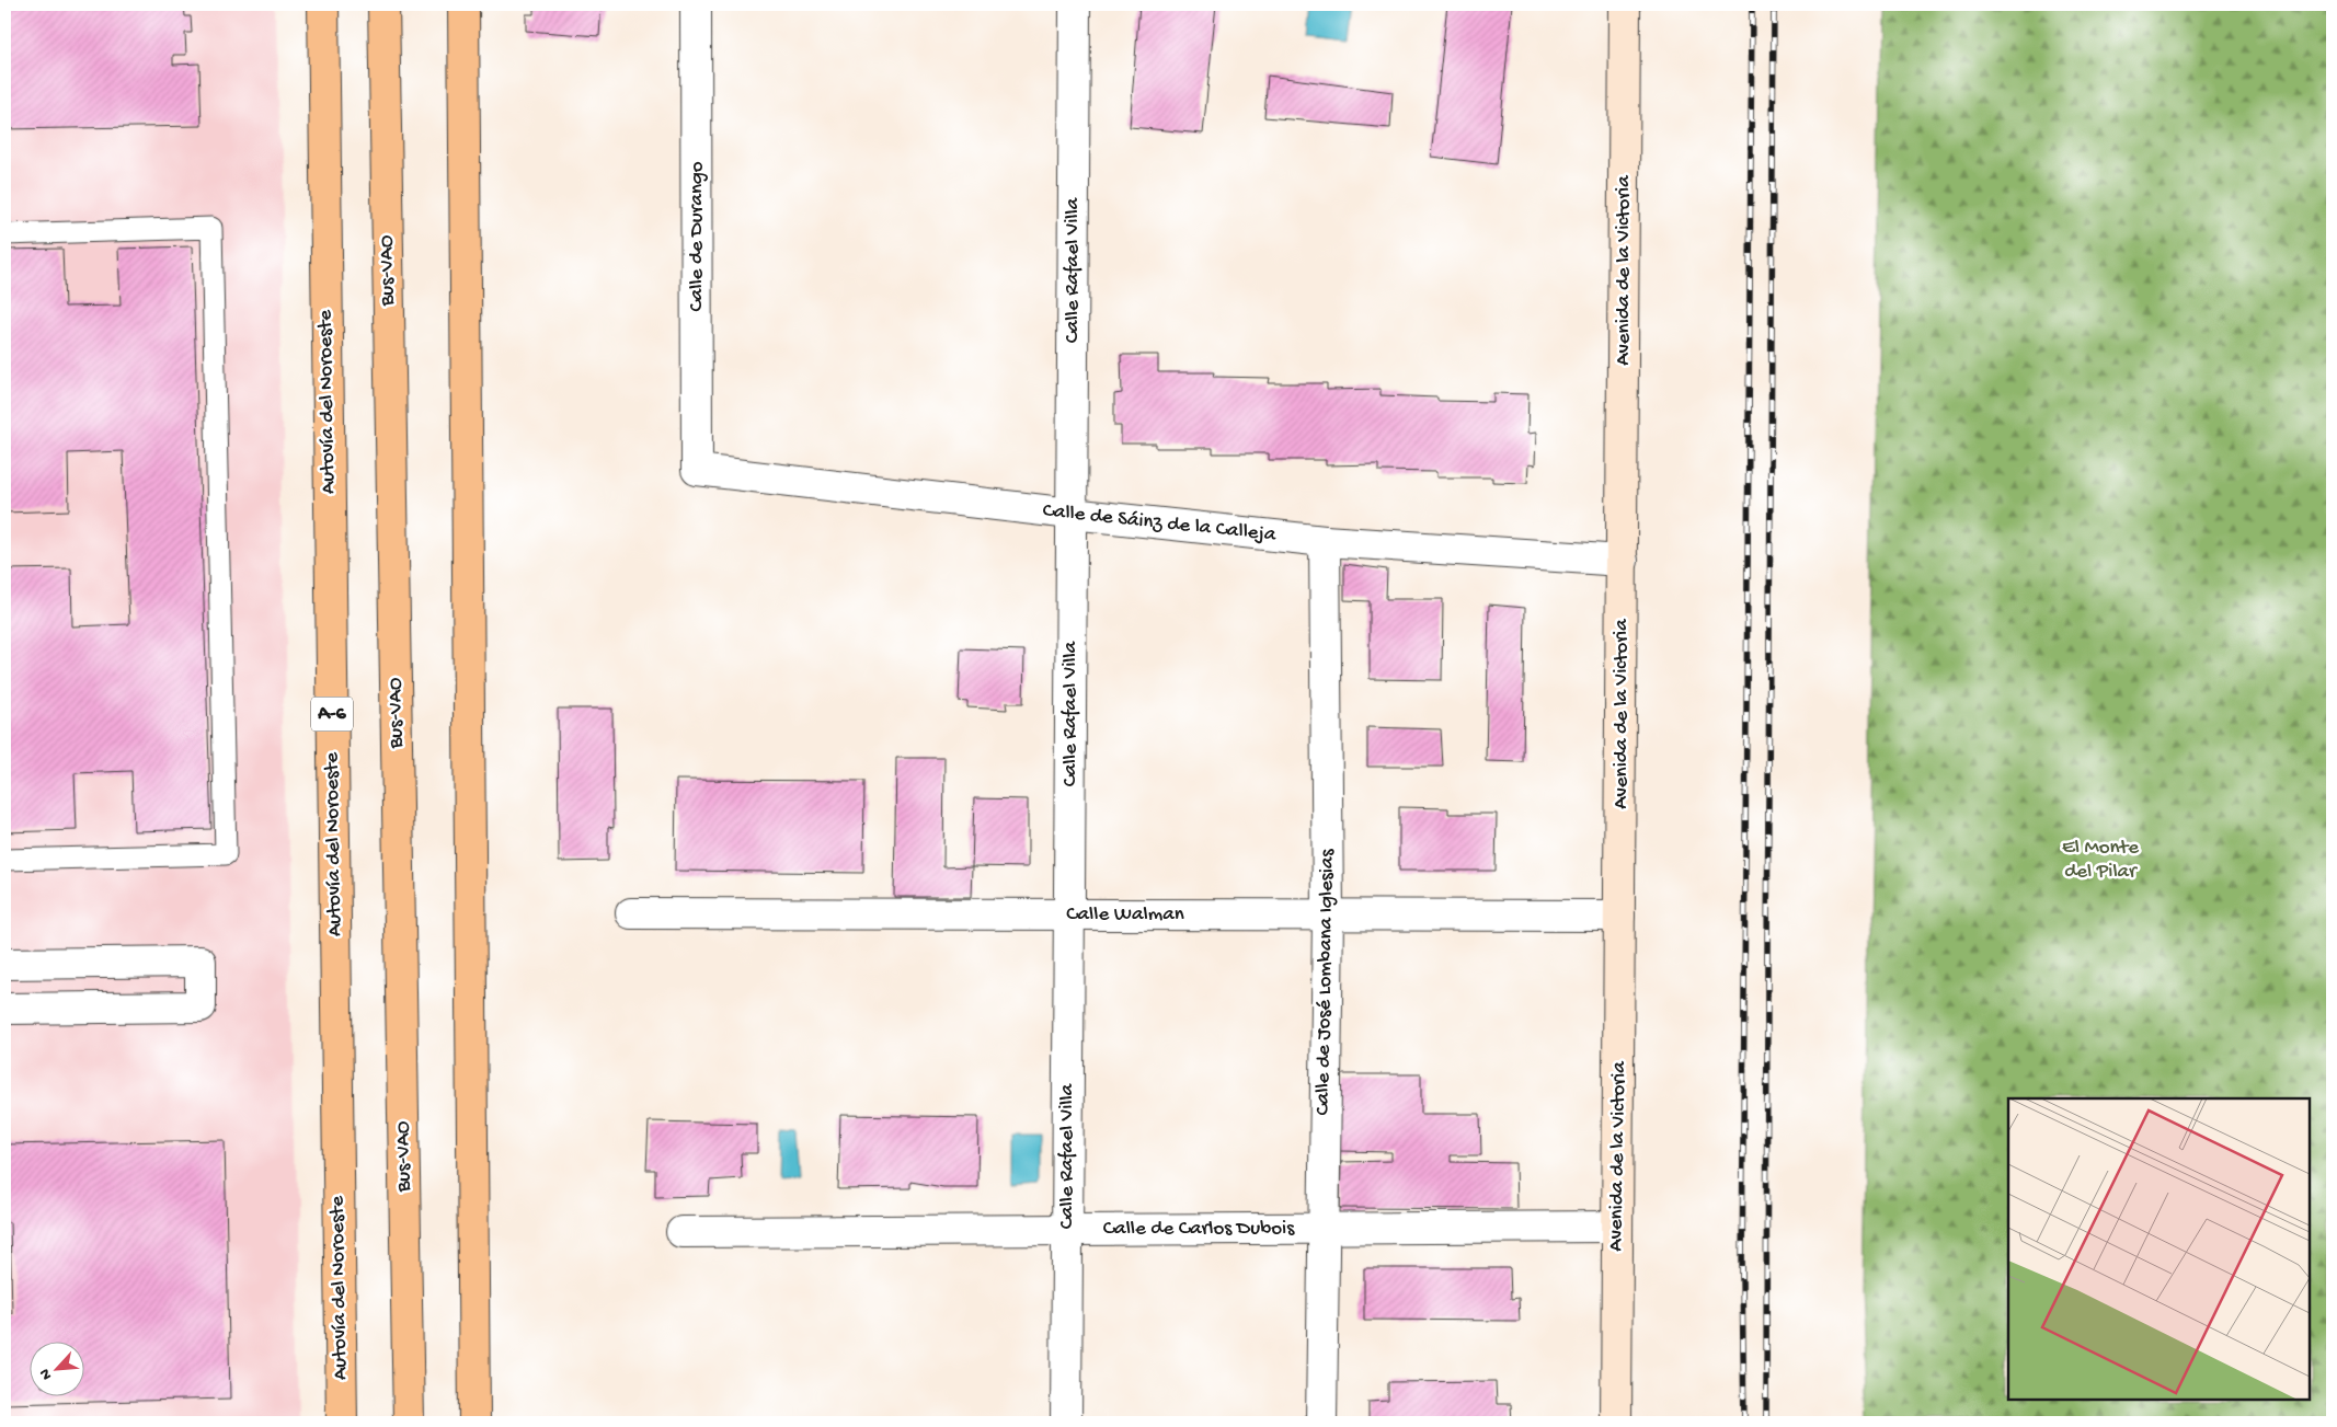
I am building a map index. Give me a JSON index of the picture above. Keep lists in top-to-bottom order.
{
  "streets": {
    "highway": ["Bus-VAO", "Autovía del Noroeste", "A-6"],
    "street": [
      "Calle de Durango",
      "Calle Rafael Villa",
      "Avenida de la Victoria",
      "Calle de Sáinz de la Calleja",
      "Calle Walman",
      "Calle de José Lombana Iglesias",
      "Calle de Carlos Dubois"
    ]
  },
  "crossings": [
    ["Calle de Durango", "Calle de Sáinz de la Calleja"],
    ["Calle Rafael Villa", "Calle de Sáinz de la Calleja"],
    ["Calle Rafael Villa", "Calle Walman"],
    ["Calle Rafael Villa", "Calle de Carlos Dubois"],
    ["Avenida de la Victoria", "Calle de Sáinz de la Calleja"],
    ["Avenida de la Victoria", "Calle Walman"],
    ["Avenida de la Victoria", "Calle de Carlos Dubois"],
    ["Calle de Sáinz de la Calleja", "Calle de José Lombana Iglesias"],
    ["Calle Walman", "Calle de José Lombana Iglesias"],
    ["Calle de José Lombana Iglesias", "Calle de Carlos Dubois"]
  ],
  "parks": ["El Monte del Pilar"],
  "north": "bottom left"
}
